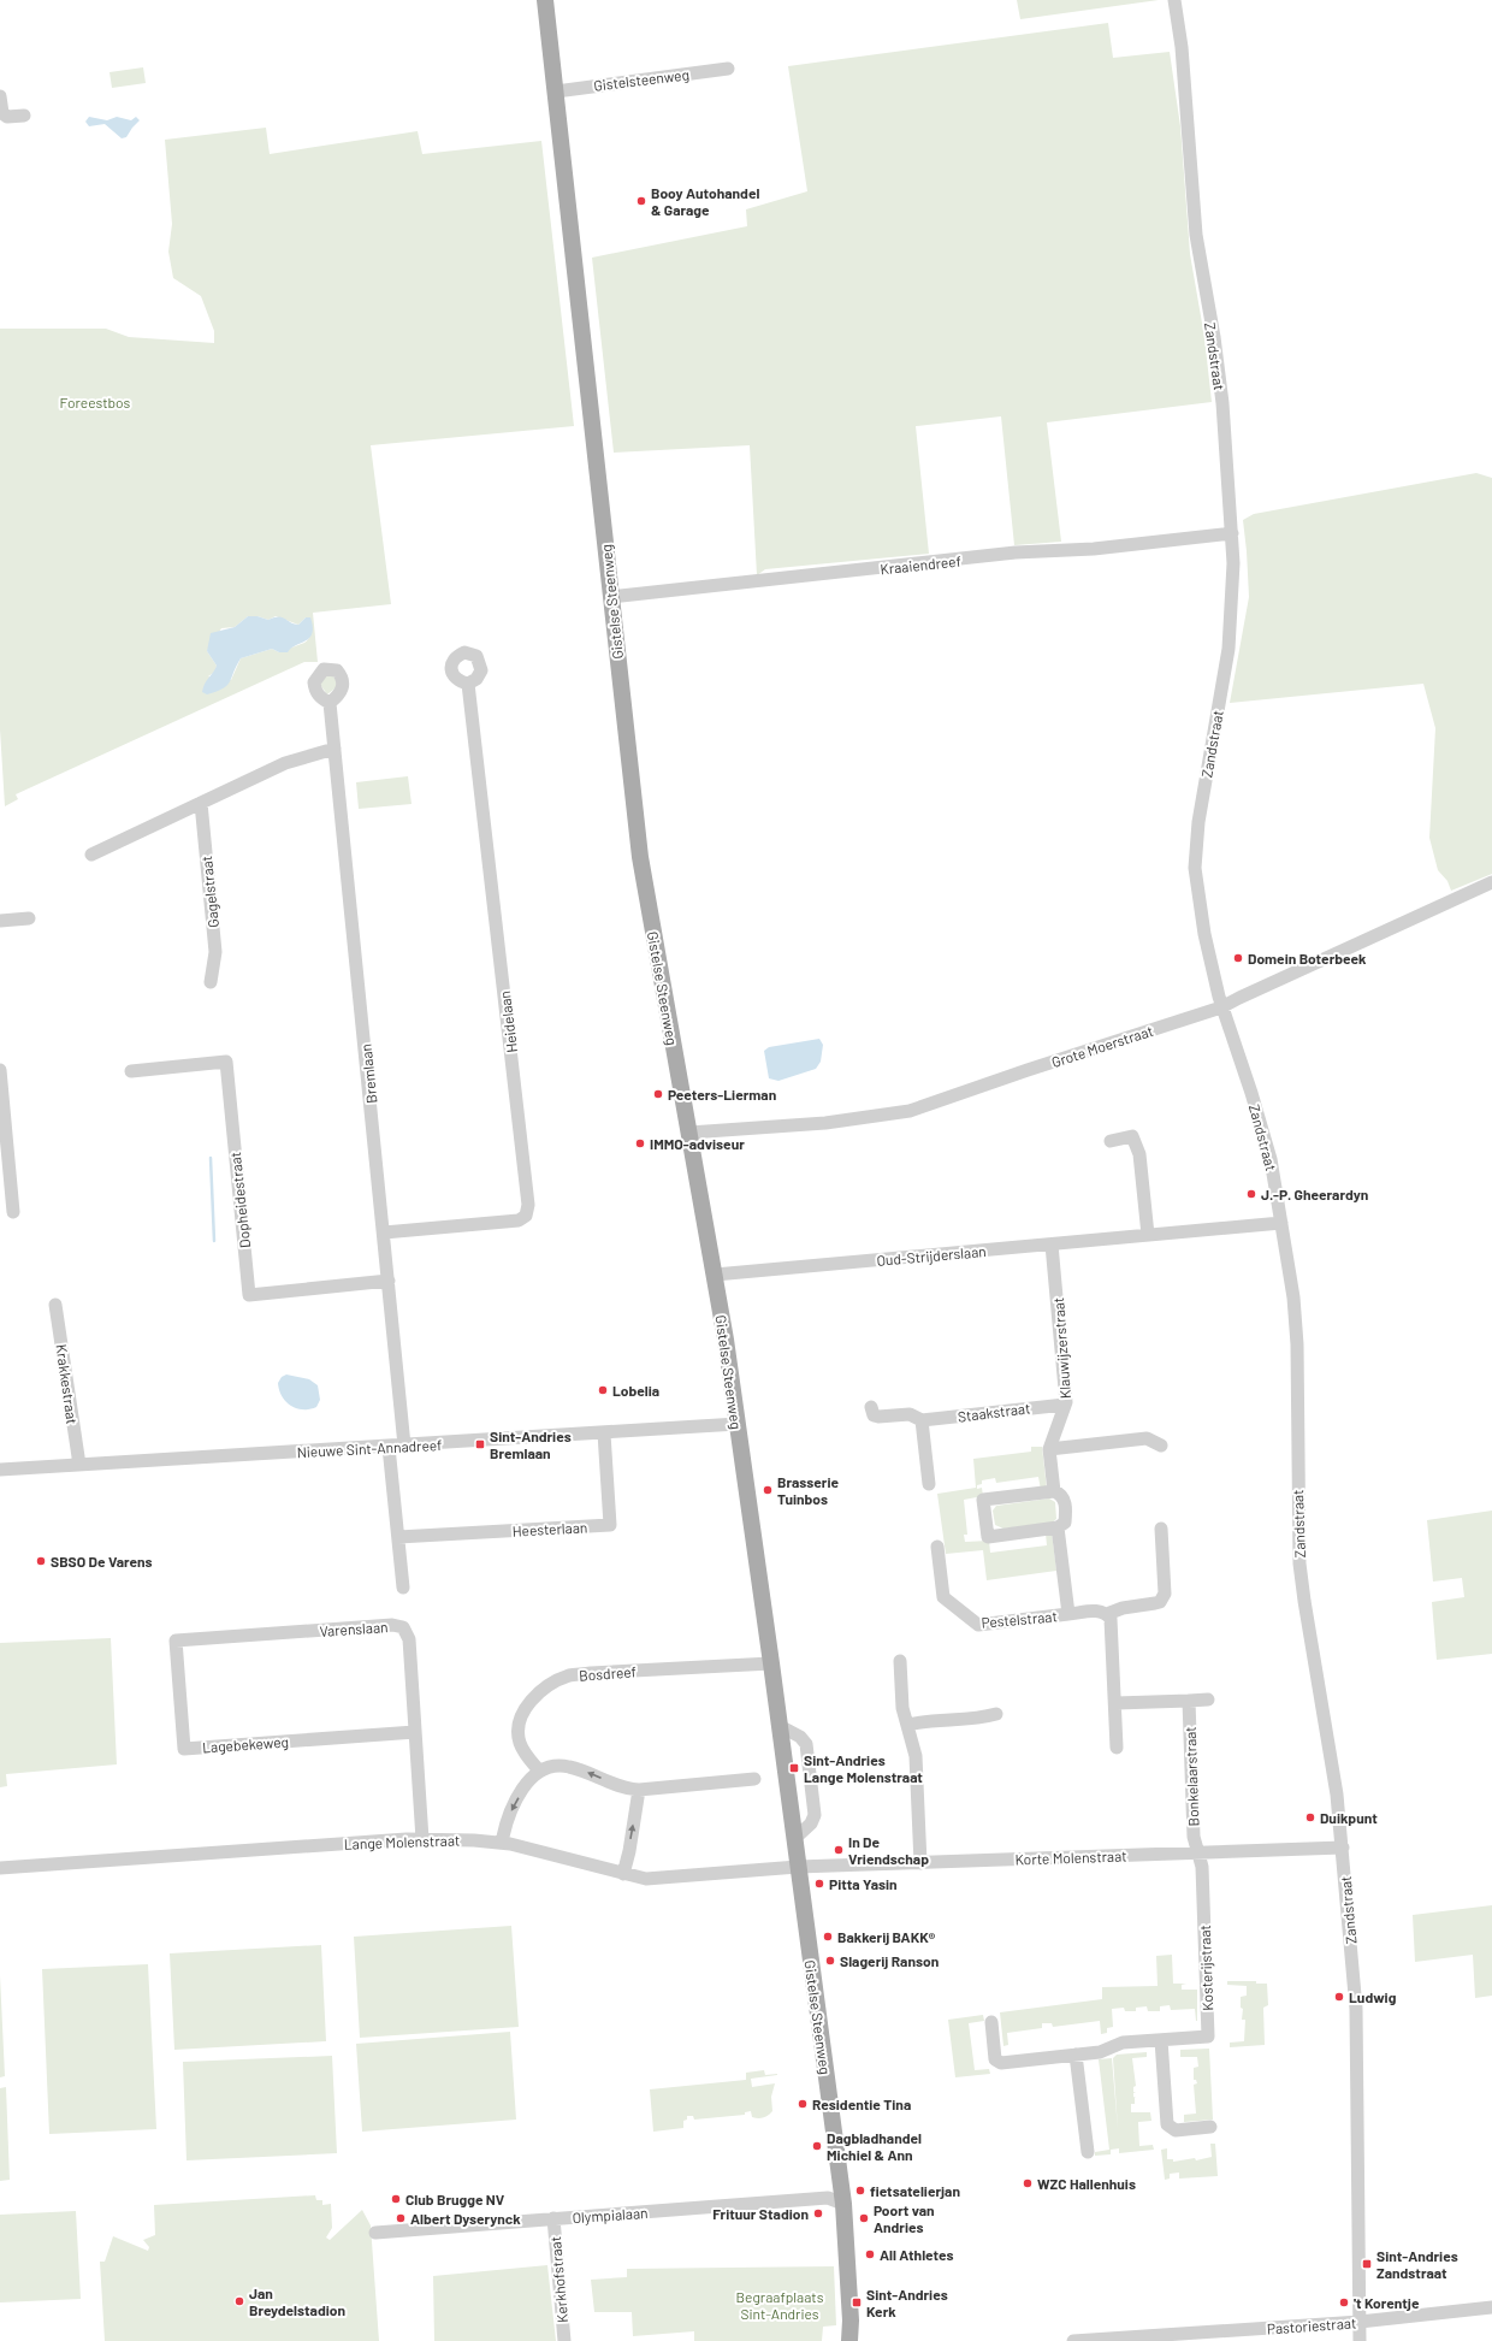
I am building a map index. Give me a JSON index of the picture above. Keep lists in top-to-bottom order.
{
  "streets": {
    "main road": ["Gistelse Steenweg"],
    "street": [
      "Gistelsteenweg",
      "Zandstraat",
      "Kraaiendreef",
      "Gagelstraat",
      "Heidelaan",
      "Grote Moerstraat",
      "Bremlaan",
      "Dopheidestraat",
      "Oud-Strijderslaan",
      "Klauwijzerstraat",
      "Krakkestraat",
      "Staakstraat",
      "Nieuwe Sint-Annadreef",
      "Heesterlaan",
      "Pestelstraat",
      "Varenslaan",
      "Bosdreef",
      "Lagebekeweg",
      "Bonkelaarstraat",
      "Lange Molenstraat",
      "Korte Molenstraat",
      "Kosterijstraat",
      "Olympialaan",
      "Kerkhofstraat",
      "Pastoriestraat"
    ]
  },
  "crossings": [
    ["Gistelsteenweg", "Gistelse Steenweg"],
    ["Zandstraat", "Kraaiendreef"],
    ["Zandstraat", "Grote Moerstraat"],
    ["Zandstraat", "Oud-Strijderslaan"],
    ["Zandstraat", "Korte Molenstraat"],
    ["Zandstraat", "Pastoriestraat"],
    ["Kraaiendreef", "Gistelse Steenweg"],
    ["Gistelse Steenweg", "Grote Moerstraat"],
    ["Gistelse Steenweg", "Oud-Strijderslaan"],
    ["Gistelse Steenweg", "Nieuwe Sint-Annadreef"],
    ["Gistelse Steenweg", "Bosdreef"],
    ["Gistelse Steenweg", "Lange Molenstraat"],
    ["Gistelse Steenweg", "Korte Molenstraat"],
    ["Gistelse Steenweg", "Olympialaan"],
    ["Heidelaan", "Bremlaan"],
    ["Bremlaan", "Dopheidestraat"],
    ["Bremlaan", "Nieuwe Sint-Annadreef"],
    ["Oud-Strijderslaan", "Klauwijzerstraat"],
    ["Klauwijzerstraat", "Staakstraat"],
    ["Klauwijzerstraat", "Pestelstraat"],
    ["Krakkestraat", "Nieuwe Sint-Annadreef"],
    ["Nieuwe Sint-Annadreef", "Heesterlaan"],
    ["Varenslaan", "Lagebekeweg"],
    ["Varenslaan", "Lange Molenstraat"],
    ["Bonkelaarstraat", "Korte Molenstraat"],
    ["Bonkelaarstraat", "Kosterijstraat"],
    ["Lange Molenstraat", "Korte Molenstraat"],
    ["Korte Molenstraat", "Kosterijstraat"],
    ["Olympialaan", "Kerkhofstraat"]
  ],
  "parks": ["Foreestbos", "Begraafplaats Sint-Andries"],
  "places": {
    "other": [
      "Booy Autohandel & Garage",
      "Domein Boterbeek",
      "Peeters-Lierman",
      "IMMO-adviseur",
      "J.-P. Gheerardyn",
      "Lobelia",
      "Brasserie Tuinbos",
      "SBSO De Varens",
      "Duikpunt",
      "In De Vriendschap",
      "Pitta Yasin",
      "Bakkerij BAKK®",
      "Slagerij Ranson",
      "Ludwig",
      "Residentie Tina",
      "Dagbladhandel Michiel & Ann",
      "WZC Hallenhuis",
      "fietsatelierjan",
      "Club Brugge NV",
      "Frituur Stadion",
      "Albert Dyserynck",
      "Poort van Andries",
      "All Athletes",
      "Jan Breydelstadion",
      "'t Korentje"
    ],
    "transit": [
      "Sint-Andries Bremlaan",
      "Sint-Andries Lange Molenstraat",
      "Sint-Andries Zandstraat",
      "Sint-Andries Kerk"
    ]
  }
}
